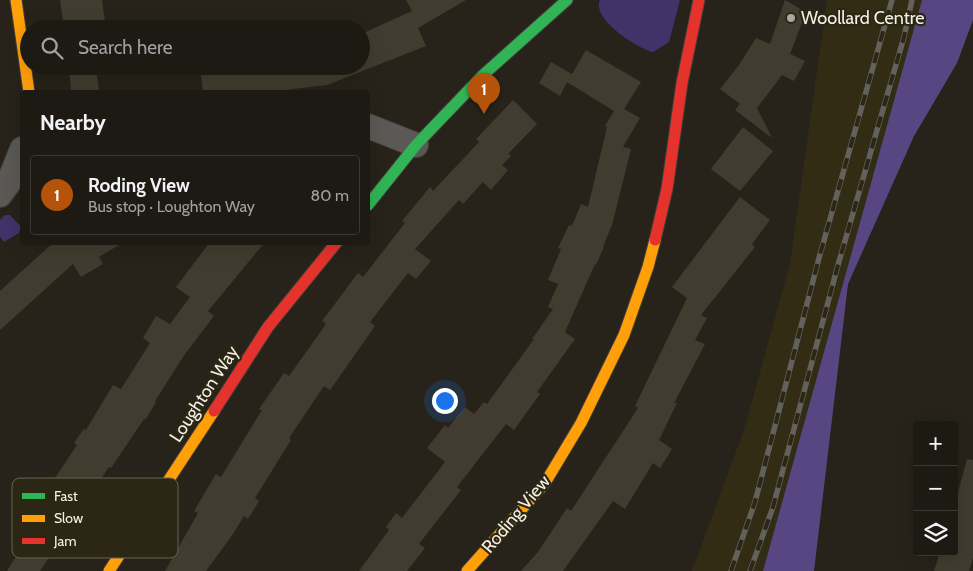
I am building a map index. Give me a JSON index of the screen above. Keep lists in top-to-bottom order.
{
  "streets": {
    "street": ["Loughton Way", "Roding View"]
  },
  "places": ["Woollard Centre"],
  "legend": ["Fast", "Slow", "Jam"],
  "page": {
    "search": "Search here",
    "pins": "1",
    "heading": "Nearby",
    "list": [
      {
        "mark": "1",
        "name": "Roding View",
        "note": "Bus stop · Loughton Way",
        "value": "80 m"
      }
    ],
    "map_buttons": ["+", "−"]
  }
}
